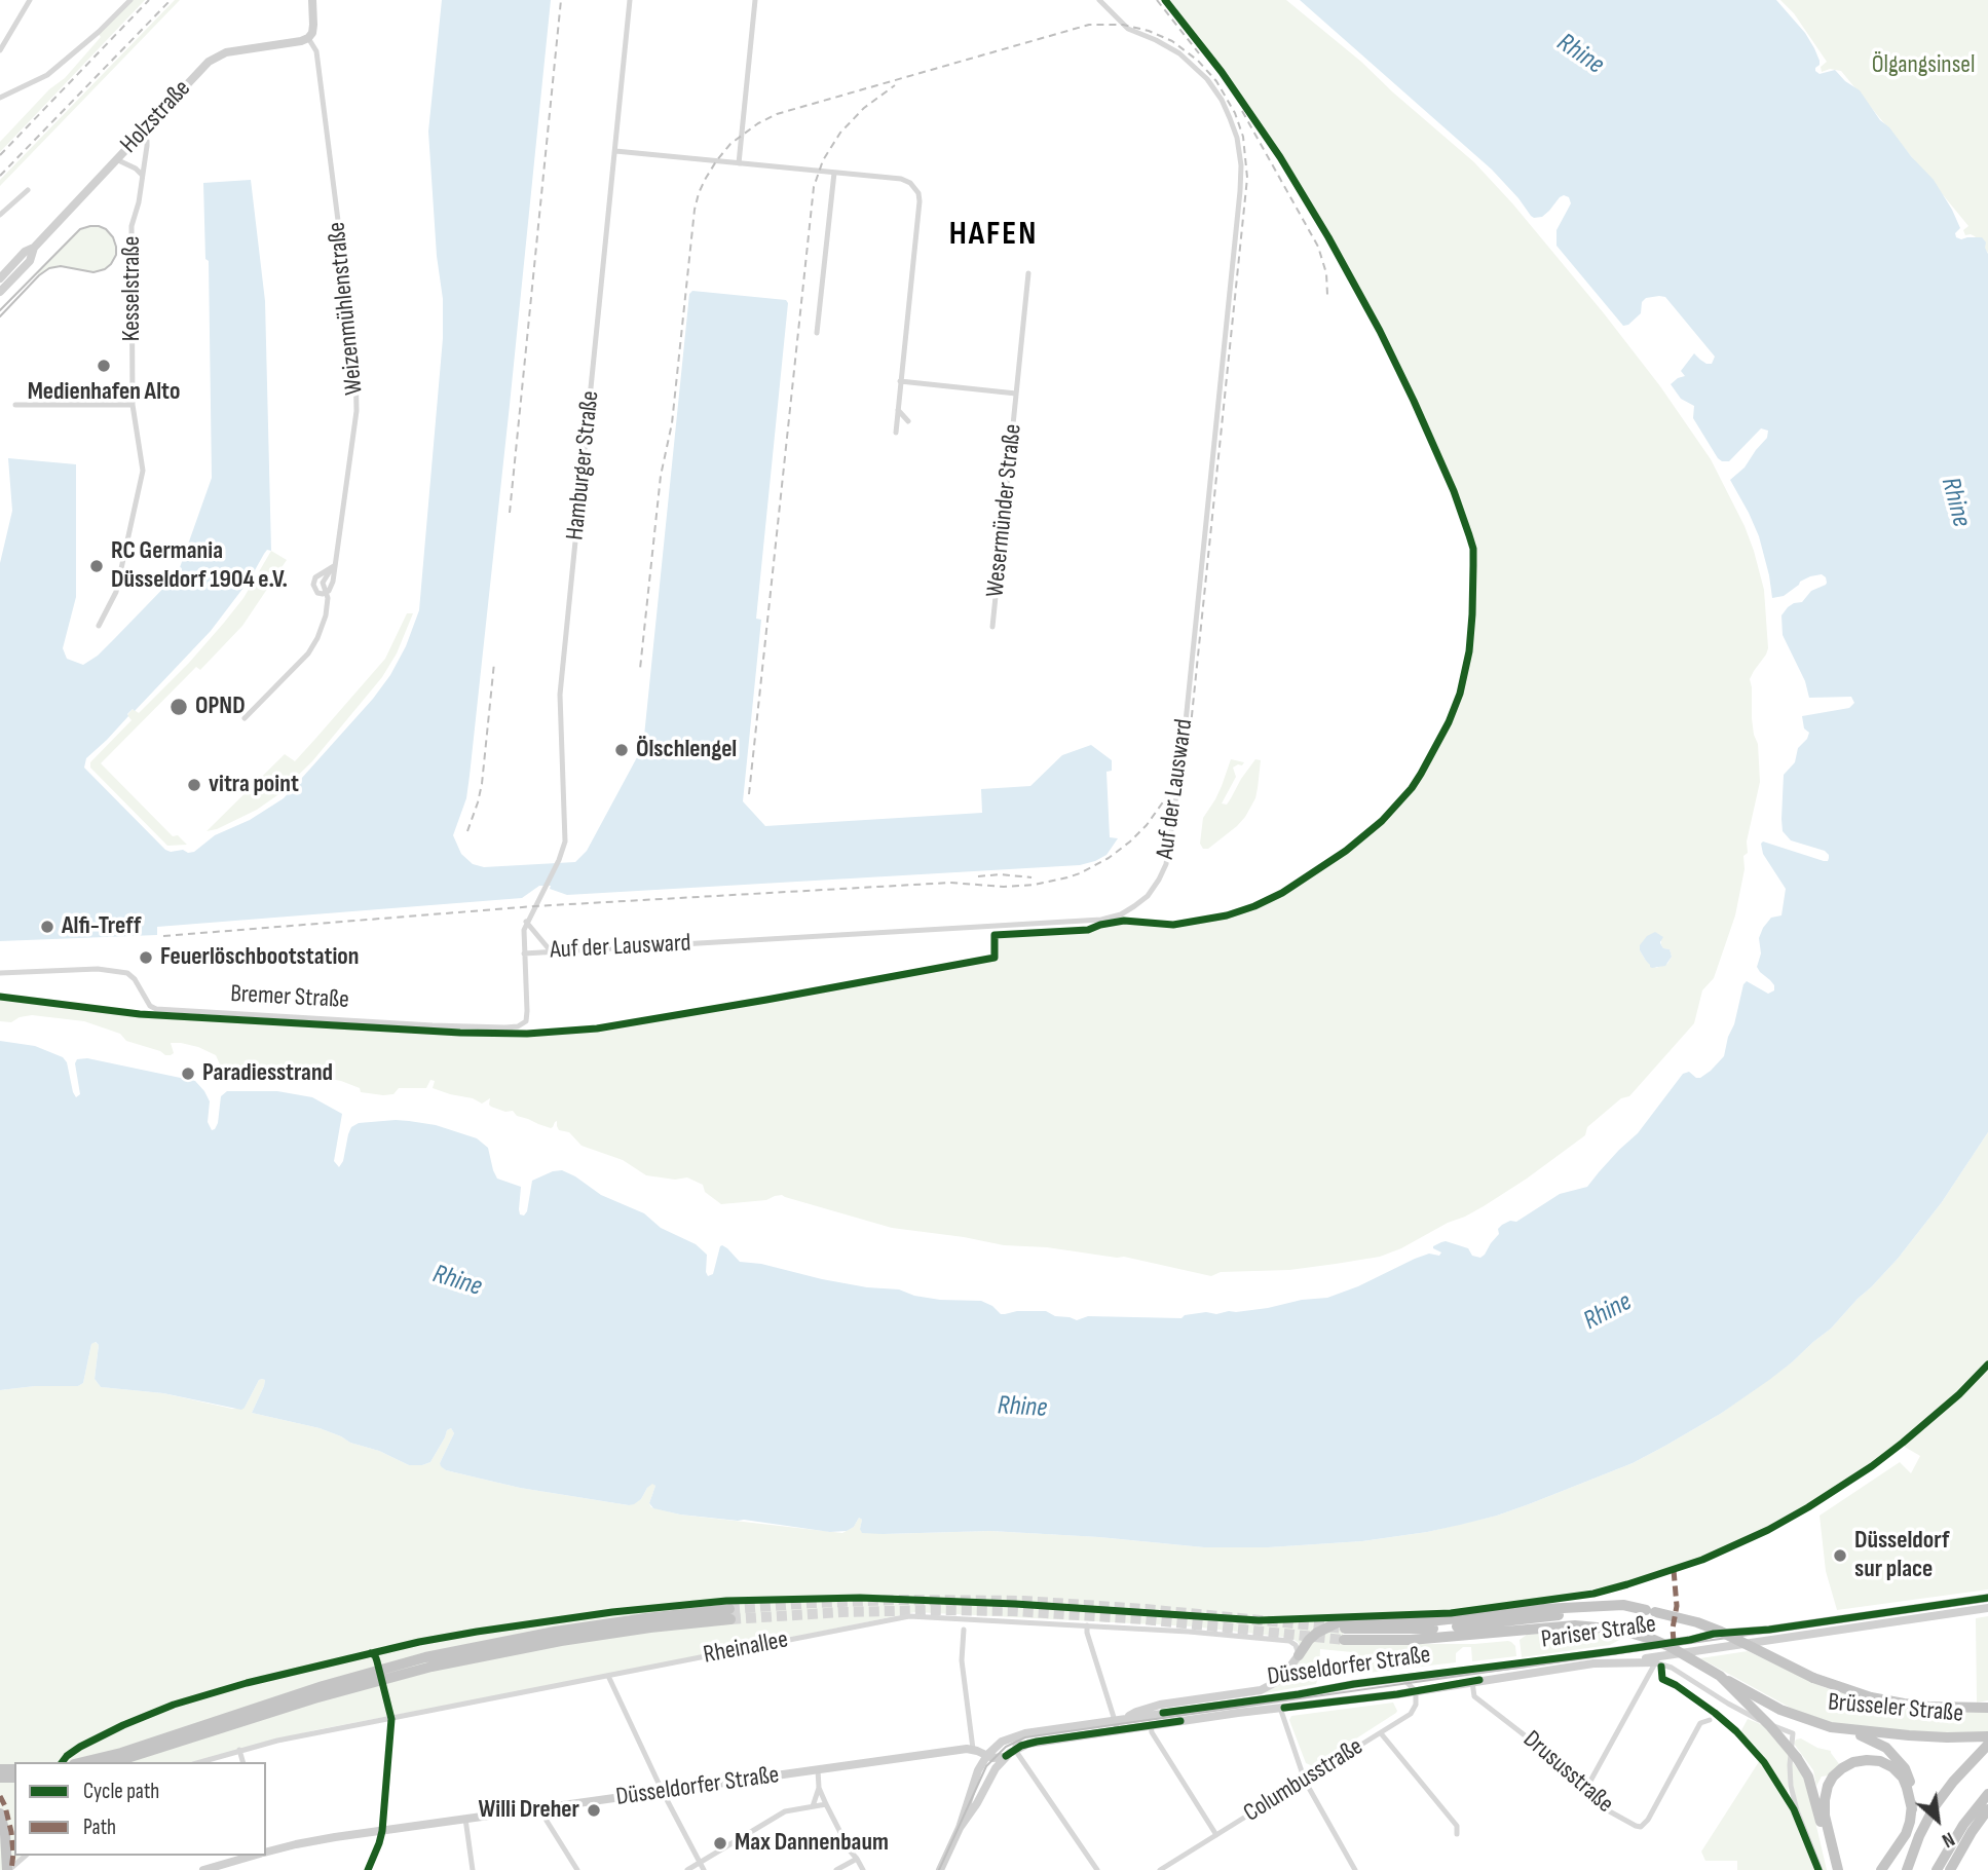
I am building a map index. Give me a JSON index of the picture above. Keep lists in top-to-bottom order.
{
  "streets": {
    "highway": ["Brüsseler Straße"],
    "main road": ["Holzstraße", "Pariser Straße", "Düsseldorfer Straße"],
    "street": [
      "Kesselstraße",
      "Weizenmühlenstraße",
      "Hamburger Straße",
      "Wesermünder Straße",
      "Auf der Lausward",
      "Bremer Straße",
      "Rheinallee",
      "Drususstraße",
      "Columbusstraße"
    ]
  },
  "crossings": [
    ["Holzstraße", "Kesselstraße"],
    ["Holzstraße", "Weizenmühlenstraße"],
    ["Hamburger Straße", "Auf der Lausward"],
    ["Hamburger Straße", "Bremer Straße"],
    ["Auf der Lausward", "Bremer Straße"],
    ["Pariser Straße", "Düsseldorfer Straße"],
    ["Pariser Straße", "Drususstraße"],
    ["Rheinallee", "Düsseldorfer Straße"],
    ["Düsseldorfer Straße", "Drususstraße"],
    ["Düsseldorfer Straße", "Columbusstraße"]
  ],
  "districts": ["HAFEN"],
  "water": ["Rhine"],
  "parks": ["Ölgangsinsel"],
  "places": [
    "Medienhafen Alto",
    "RC Germania Düsseldorf 1904 e.V.",
    "OPND",
    "Ölschlengel",
    "vitra point",
    "Alfi-Treff",
    "Feuerlöschbootstation",
    "Paradiesstrand",
    "Düsseldorf sur place",
    "Willi Dreher",
    "Max Dannenbaum"
  ],
  "legend": ["Cycle path", "Path"],
  "north": "bottom right"
}
